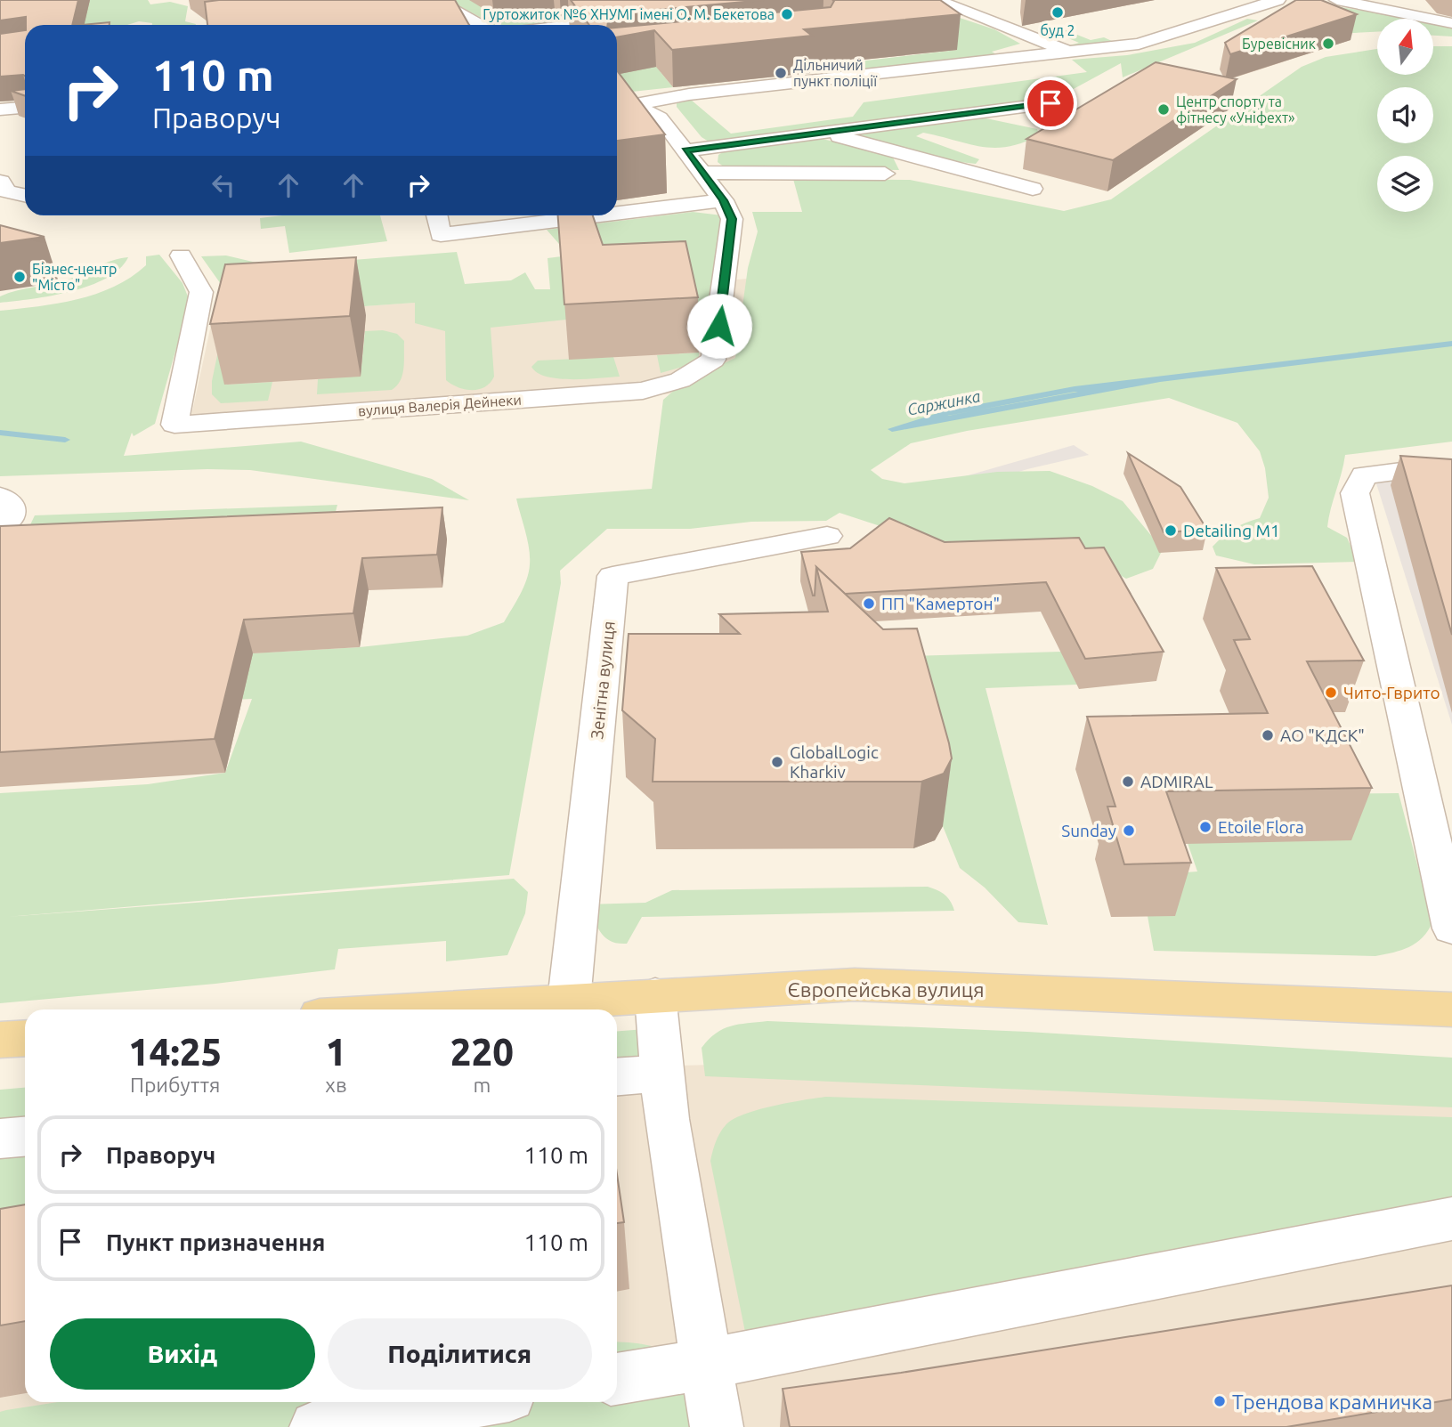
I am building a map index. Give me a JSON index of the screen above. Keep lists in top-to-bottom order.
{
  "streets": {
    "main road": ["Європейська вулиця"],
    "street": ["вулиця Валерія Дейнеки", "Зенітна вулиця"]
  },
  "crossings": [
    ["Зенітна вулиця", "Європейська вулиця"]
  ],
  "water": ["Саржинка"],
  "places": [
    "буд 2",
    "Гуртожиток №6 ХНУМГ імені О. М. Бекетова",
    "Буревісник",
    "Дільничий пункт поліції",
    "Центр спорту та фітнесу «Уніфехт»",
    "Бізнес-центр \"Місто\"",
    "Detailing M1",
    "ПП \"Камертон\"",
    "Чито-Гврито",
    "АО \"КДСК\"",
    "GlobalLogic Kharkiv",
    "ADMIRAL",
    "Etoile Flora",
    "Sunday",
    "Трендова крамничка"
  ],
  "north": "top",
  "page": {
    "turn": ["110 m", "Праворуч"],
    "eta": [
      "14:25",
      "Прибуття",
      "1",
      "хв",
      "220",
      "m"
    ],
    "list": [
      {
        "name": "Праворуч",
        "value": "110 m"
      },
      {
        "name": "Пункт призначення",
        "value": "110 m"
      }
    ],
    "buttons": ["Вихід", "Поділитися"]
  }
}
